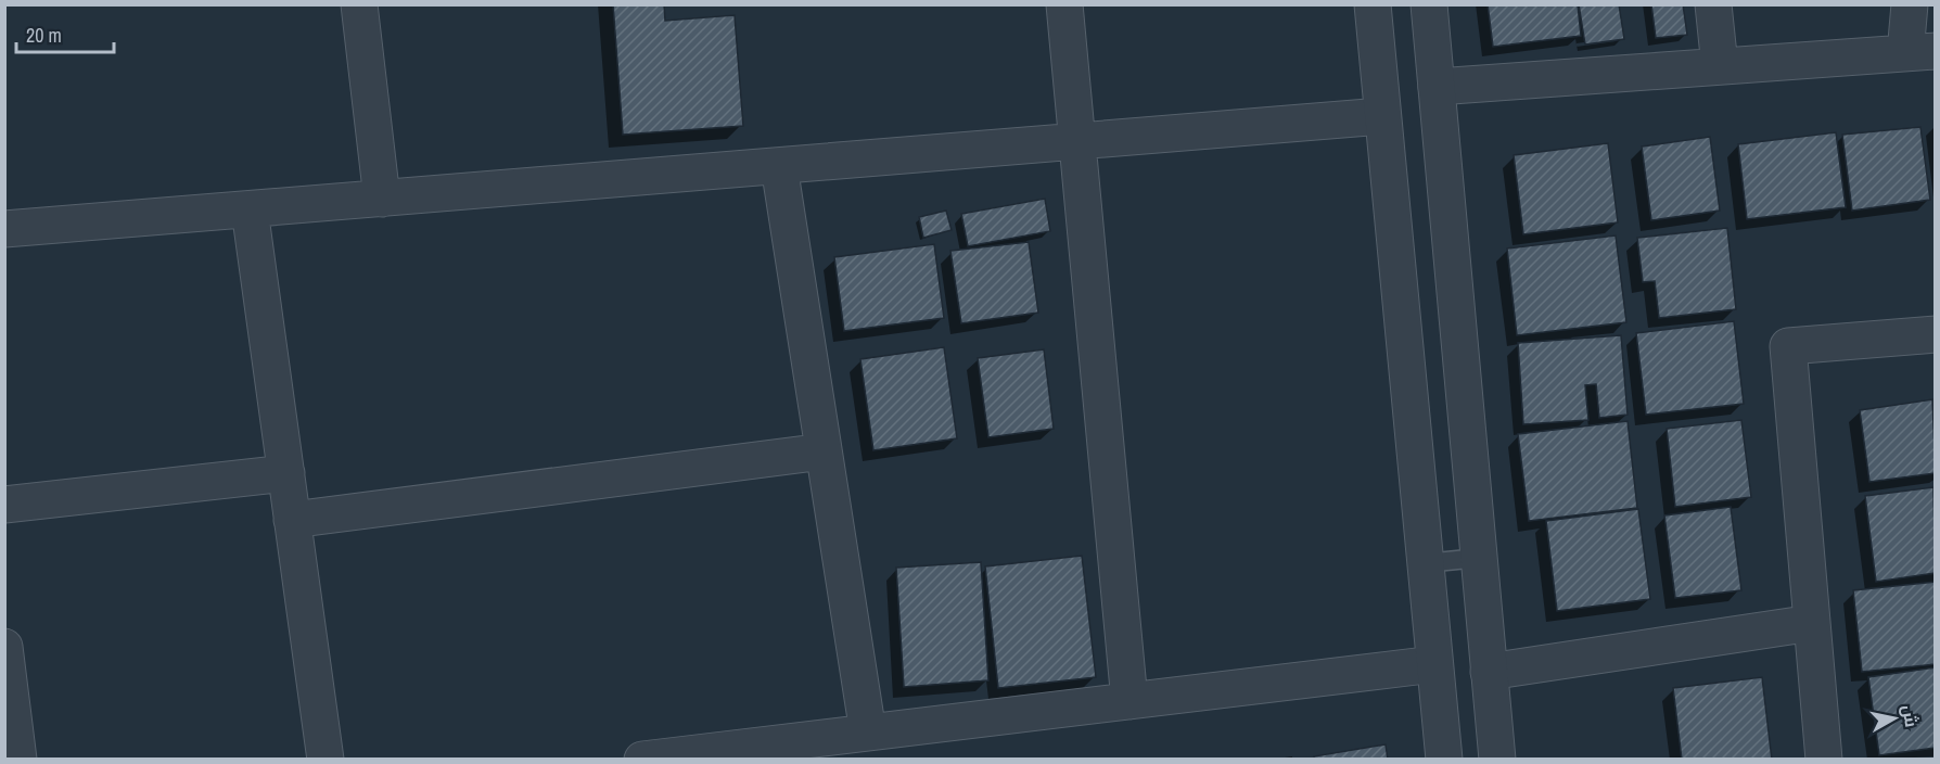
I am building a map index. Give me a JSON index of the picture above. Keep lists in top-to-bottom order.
{
  "scale_bar": "20 m",
  "north": "right"
}
